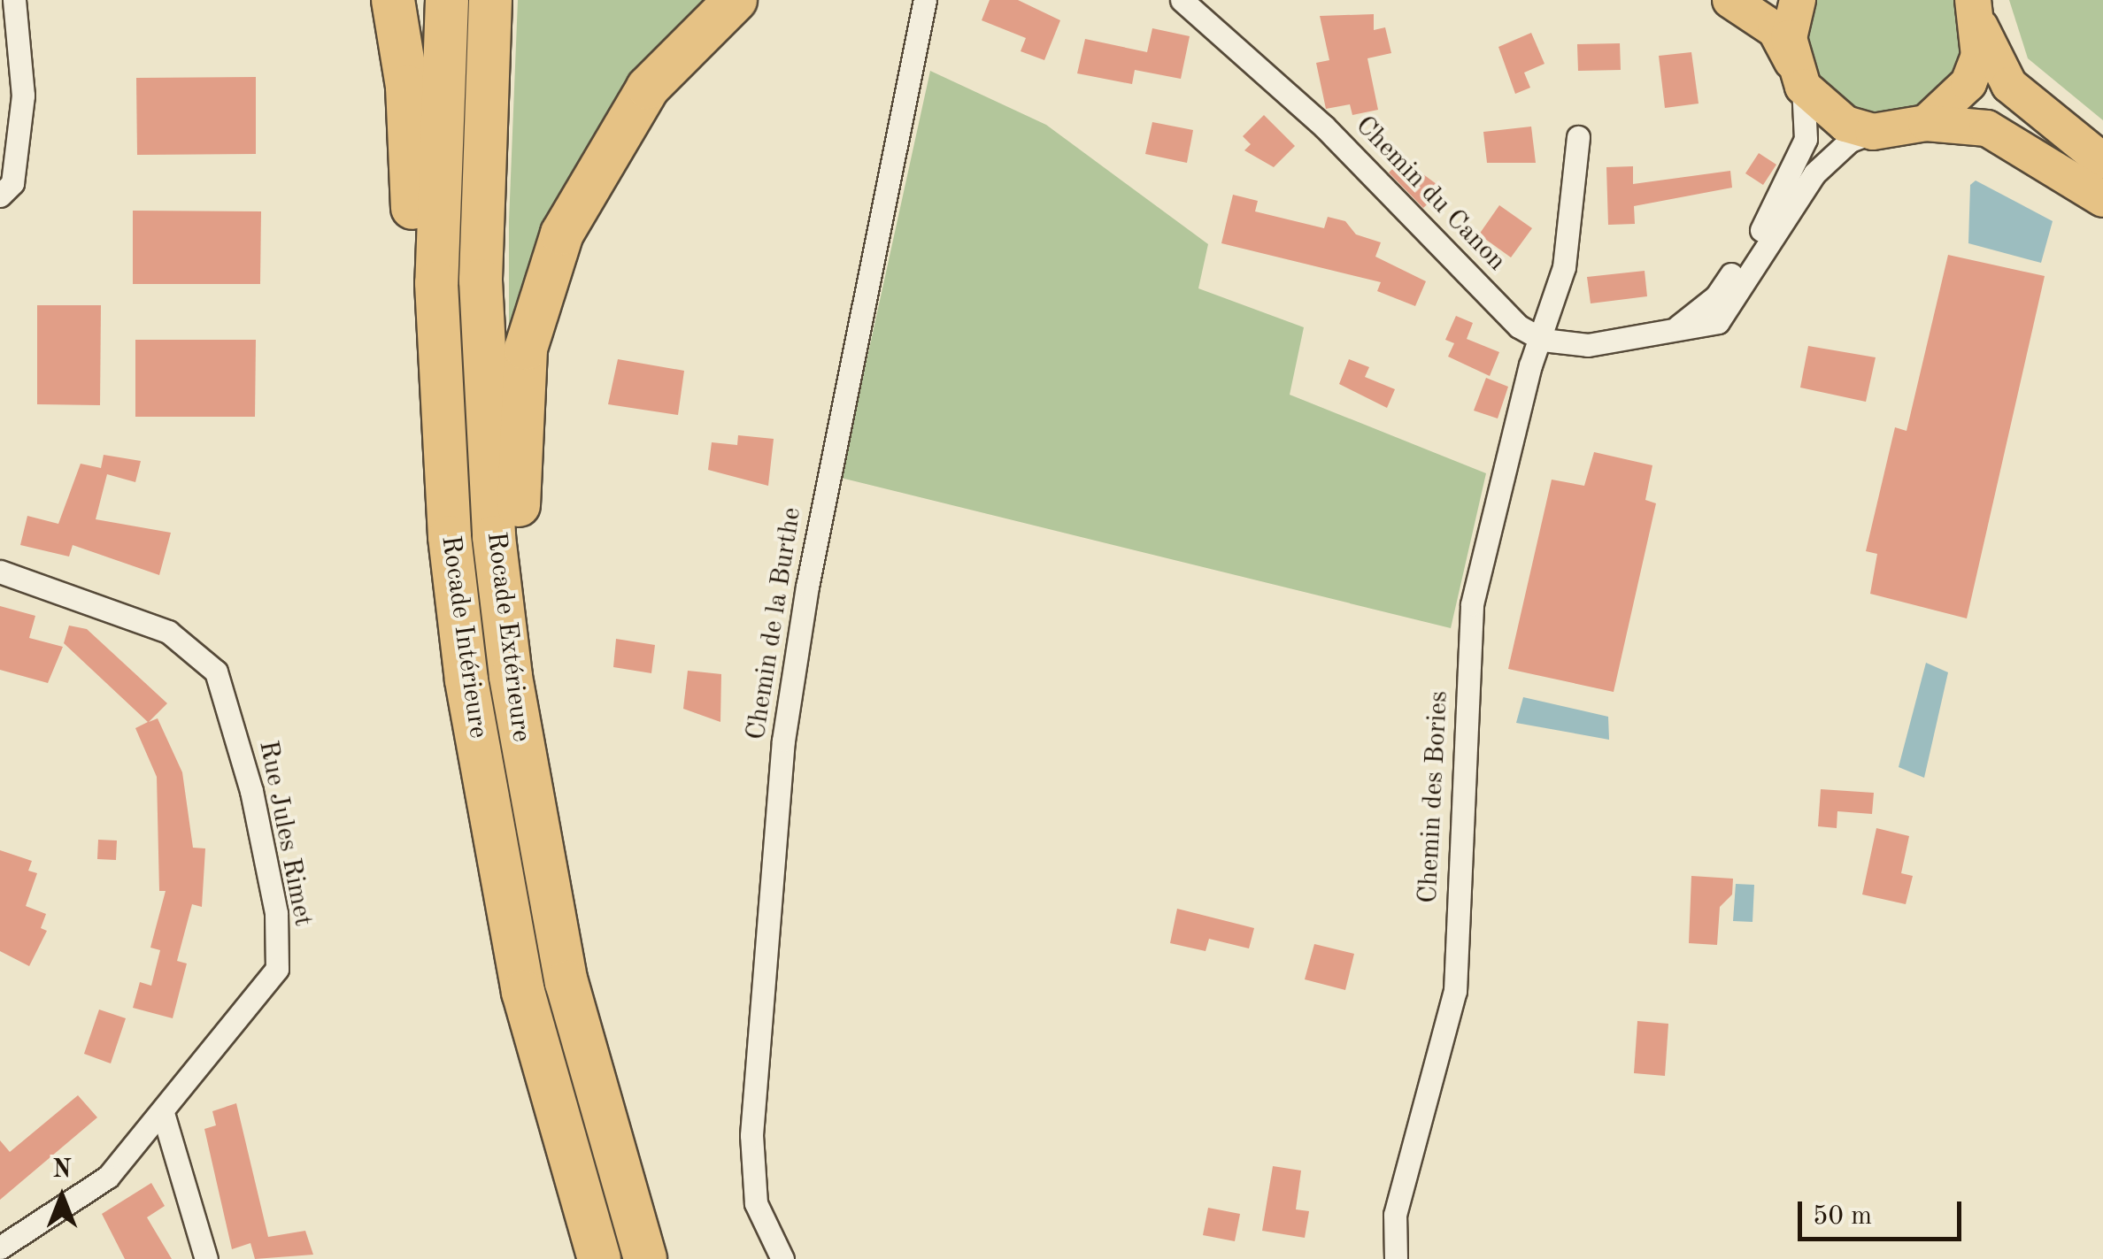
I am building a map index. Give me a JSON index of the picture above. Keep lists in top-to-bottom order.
{
  "streets": {
    "highway": ["Rocade Intérieure", "Rocade Extérieure"],
    "street": [
      "Chemin du Canon",
      "Chemin de la Burthe",
      "Chemin des Bories",
      "Rue Jules Rimet"
    ]
  },
  "crossings": [
    ["Chemin du Canon", "Chemin des Bories"]
  ],
  "scale_bar": "50 m",
  "north": "top"
}
